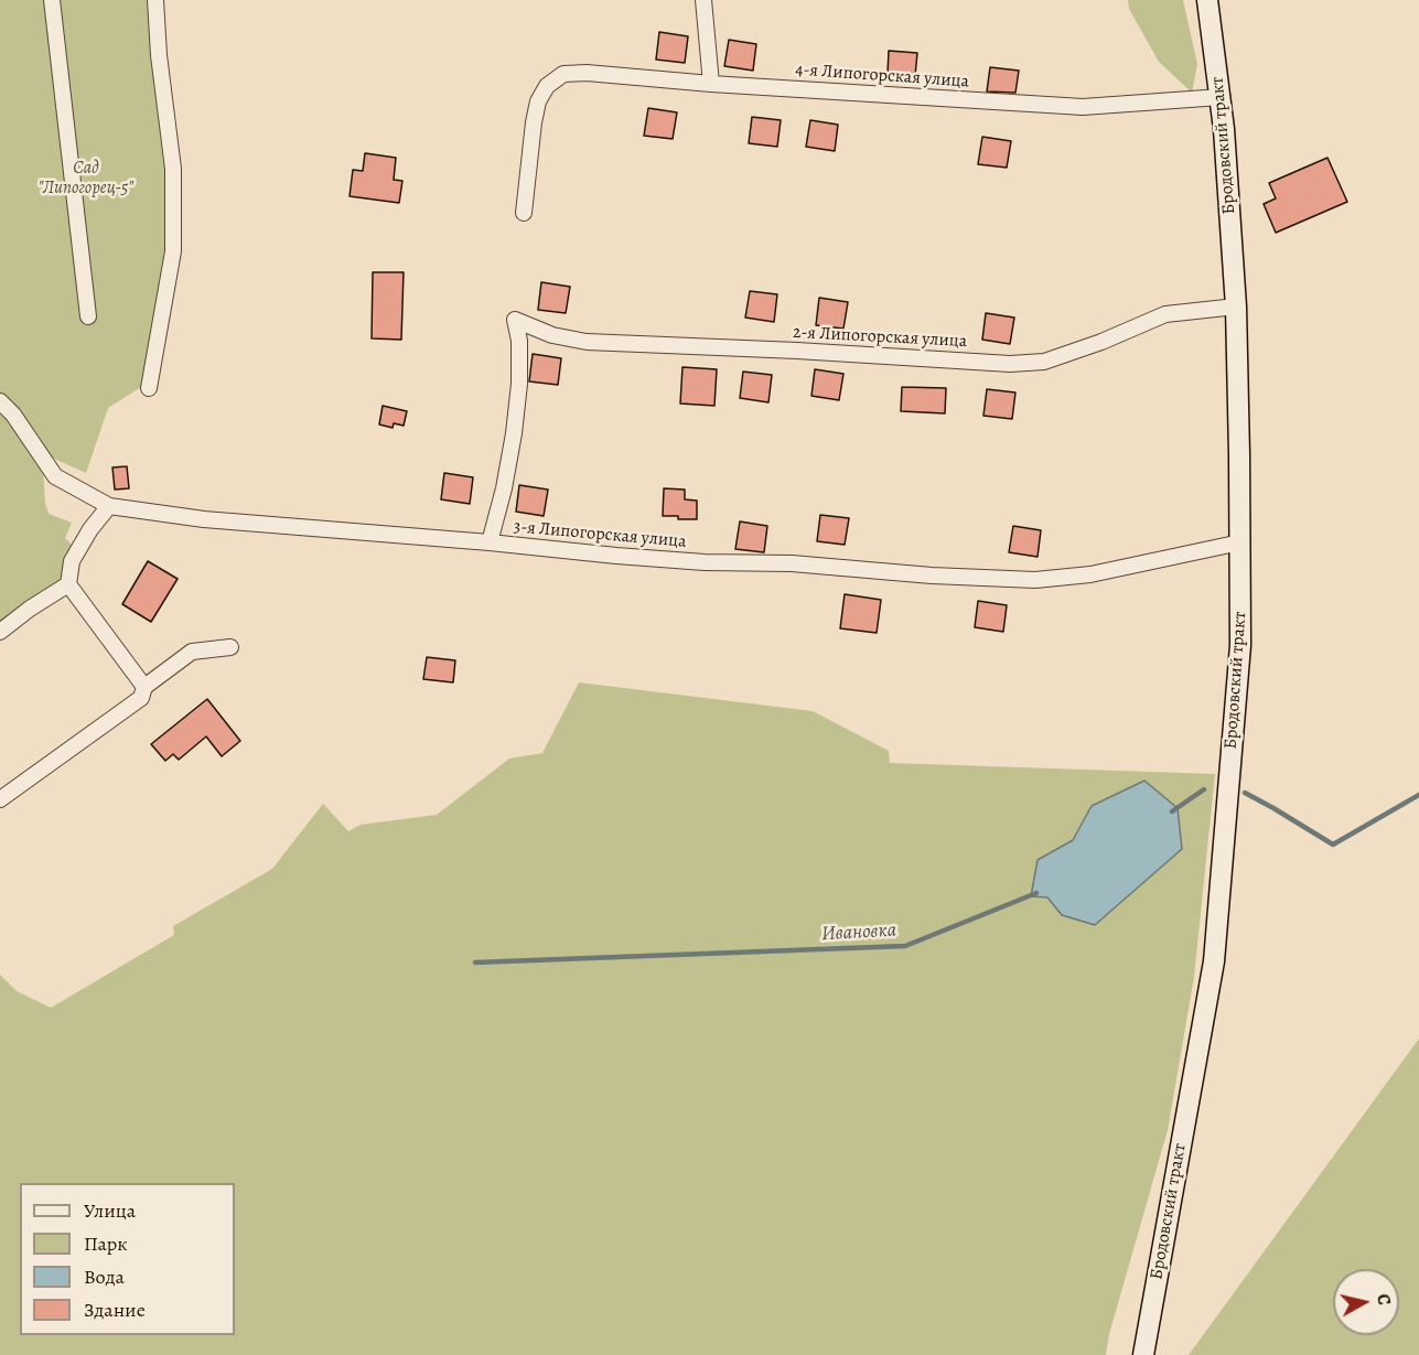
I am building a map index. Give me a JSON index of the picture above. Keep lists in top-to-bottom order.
{
  "streets": {
    "street": [
      "4-я Липогорская улица",
      "Бродовский тракт",
      "2-я Липогорская улица",
      "3-я Липогорская улица"
    ]
  },
  "crossings": [
    ["4-я Липогорская улица", "Бродовский тракт"],
    ["Бродовский тракт", "2-я Липогорская улица"],
    ["Бродовский тракт", "3-я Липогорская улица"],
    ["2-я Липогорская улица", "3-я Липогорская улица"]
  ],
  "water": ["Ивановка"],
  "parks": ["Сад \"Липогорец-5\""],
  "legend": [
    "Улица",
    "Парк",
    "Вода",
    "Здание"
  ],
  "north": "right"
}
